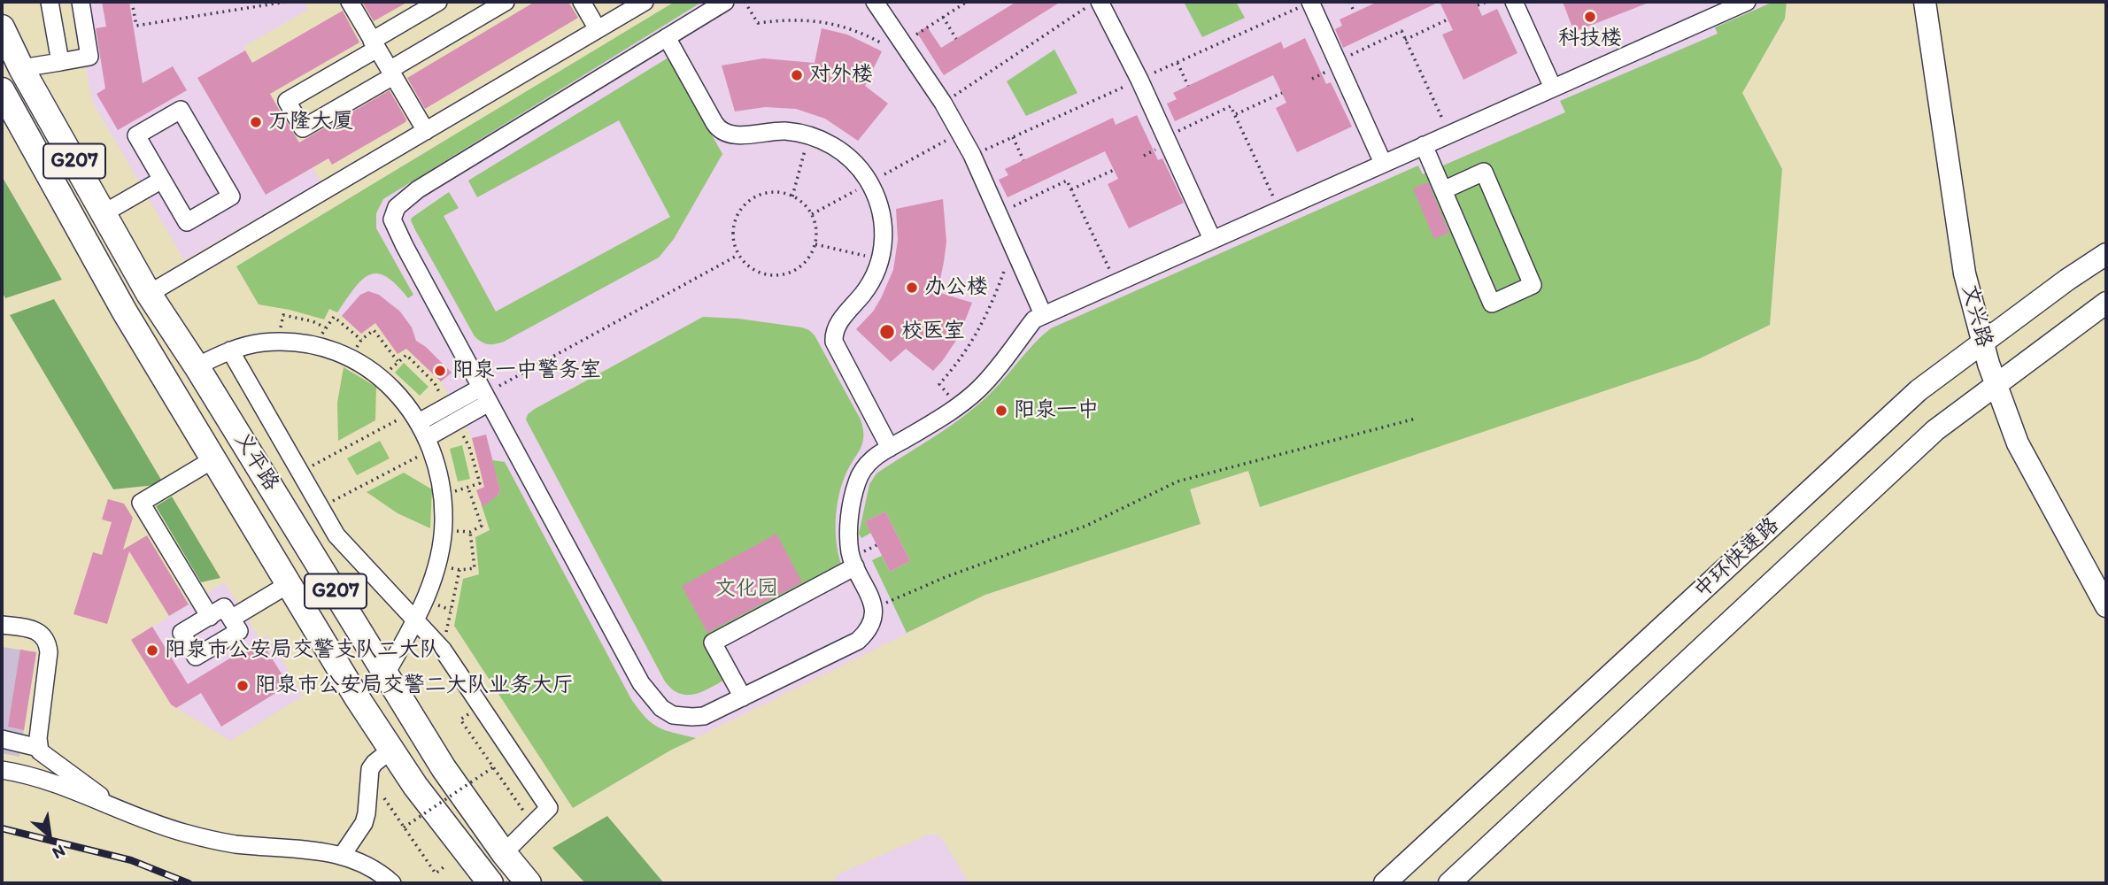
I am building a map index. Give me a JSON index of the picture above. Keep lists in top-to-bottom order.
{
  "streets": {
    "highway": ["G207", "义平路"],
    "main road": ["文兴路", "中环快速路"]
  },
  "crossings": [
    ["文兴路", "中环快速路"]
  ],
  "parks": ["文化园"],
  "places": [
    "科技楼",
    "对外楼",
    "万隆大厦",
    "办公楼",
    "校医室",
    "阳泉一中警务室",
    "阳泉一中",
    "阳泉市公安局交警支队二大队",
    "阳泉市公安局交警二大队业务大厅"
  ],
  "north": "bottom right"
}
